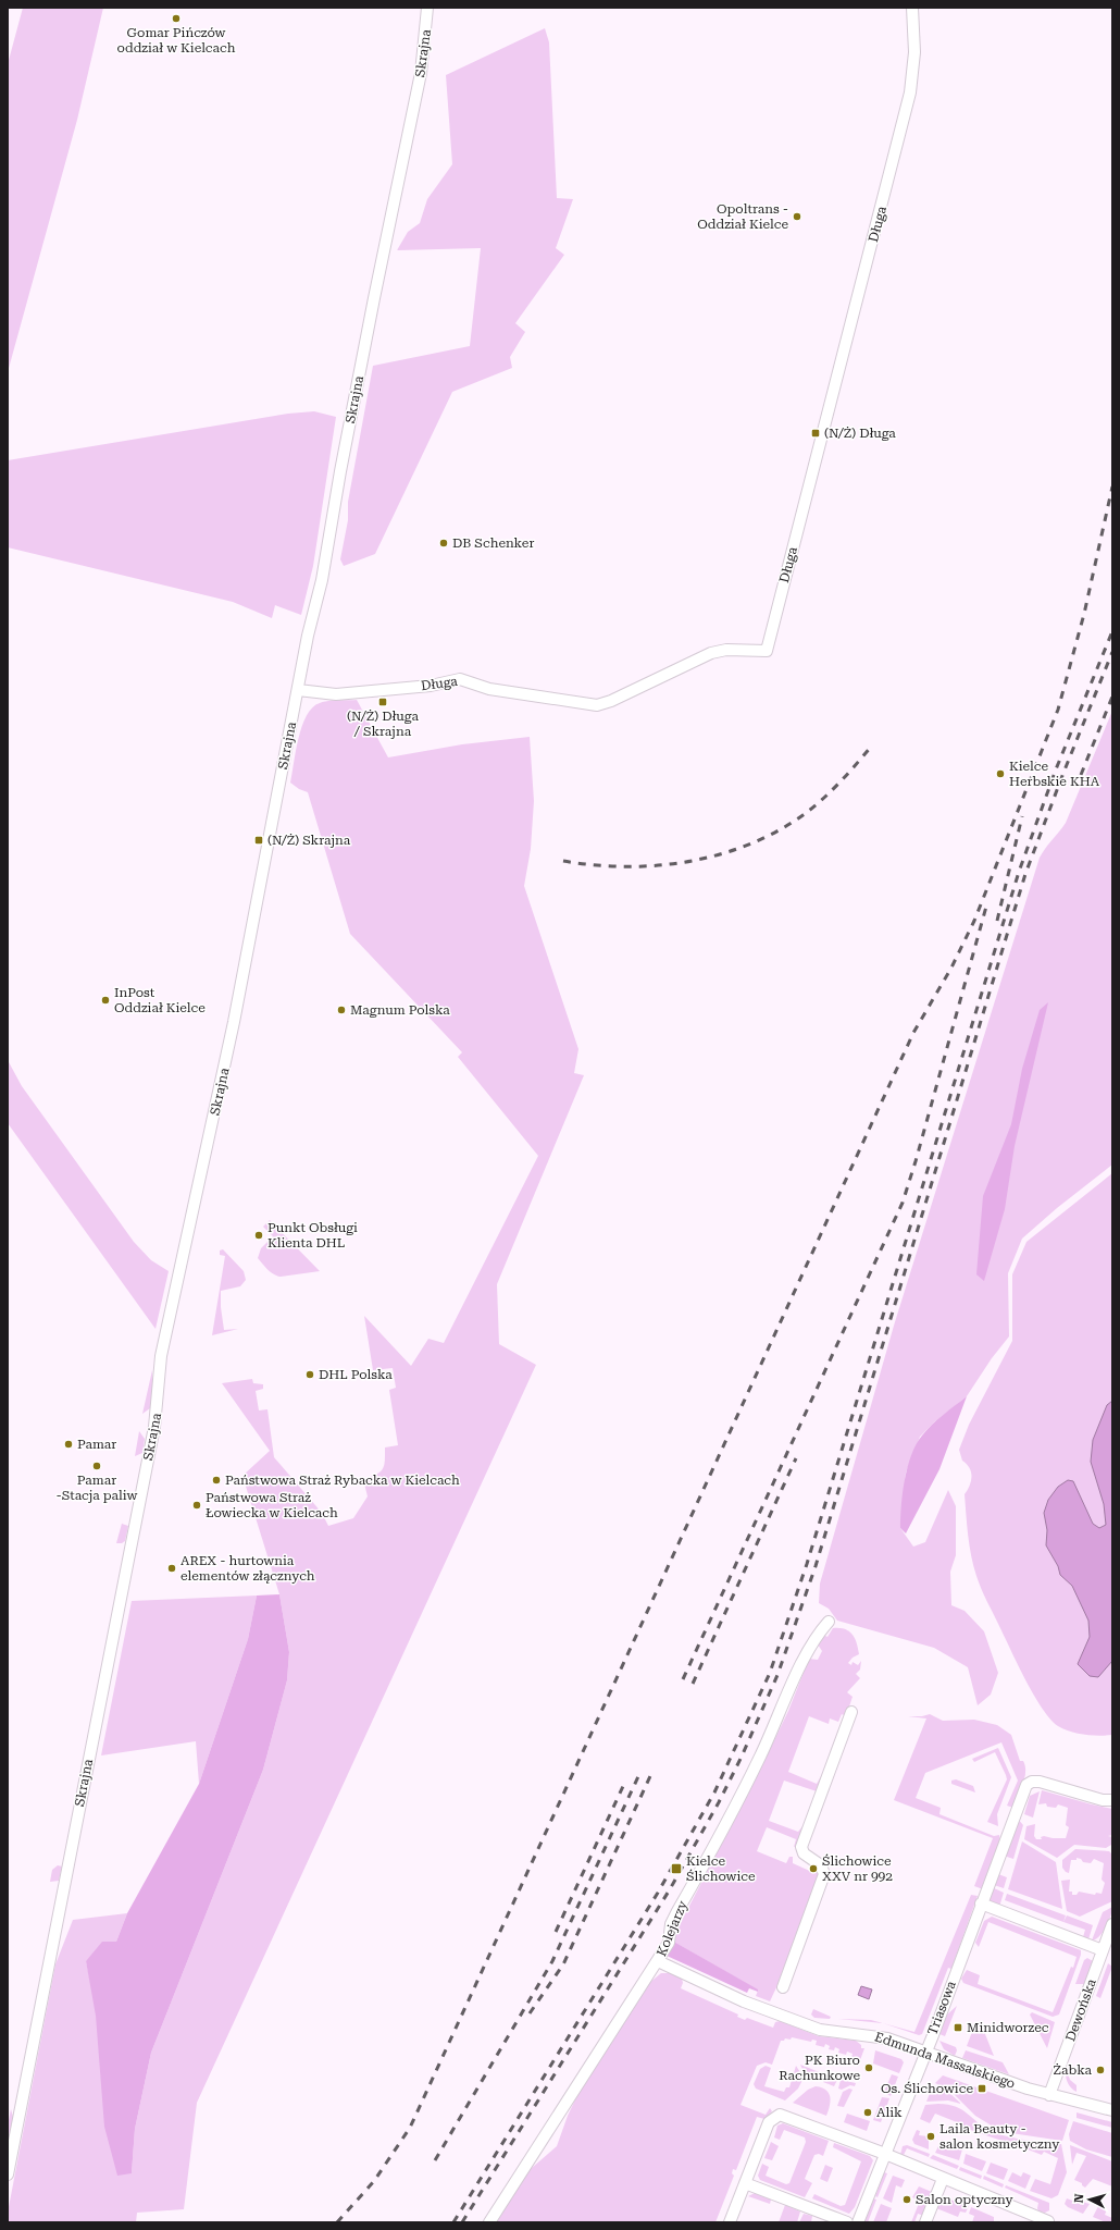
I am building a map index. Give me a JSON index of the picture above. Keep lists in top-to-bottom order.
{
  "streets": {
    "street": [
      "Skrajna",
      "Długa",
      "Kolejarzy",
      "Triasowa",
      "Dewońska",
      "Edmunda Massalskiego"
    ]
  },
  "crossings": [
    ["Skrajna", "Długa"],
    ["Kolejarzy", "Edmunda Massalskiego"],
    ["Triasowa", "Edmunda Massalskiego"],
    ["Dewońska", "Edmunda Massalskiego"]
  ],
  "places": {
    "other": [
      "Gomar Pińczów oddział w Kielcach",
      "Opoltrans - Oddział Kielce",
      "DB Schenker",
      "Kielce Herbskie KHA",
      "InPost Oddział Kielce",
      "Magnum Polska",
      "Punkt Obsługi Klienta DHL",
      "DHL Polska",
      "Pamar",
      "Pamar -Stacja paliw",
      "Państwowa Straż Rybacka w Kielcach",
      "Państwowa Straż Łowiecka w Kielcach",
      "AREX - hurtownia elementów złącznych",
      "Ślichowice XXV nr 992",
      "PK Biuro Rachunkowe",
      "Żabka",
      "Alik",
      "Laila Beauty - salon kosmetyczny",
      "Salon optyczny"
    ],
    "transit": [
      "(N/Ż) Długa",
      "(N/Ż) Długa / Skrajna",
      "(N/Ż) Skrajna",
      "Kielce Ślichowice",
      "Minidworzec",
      "Os. Ślichowice"
    ]
  },
  "north": "left"
}
